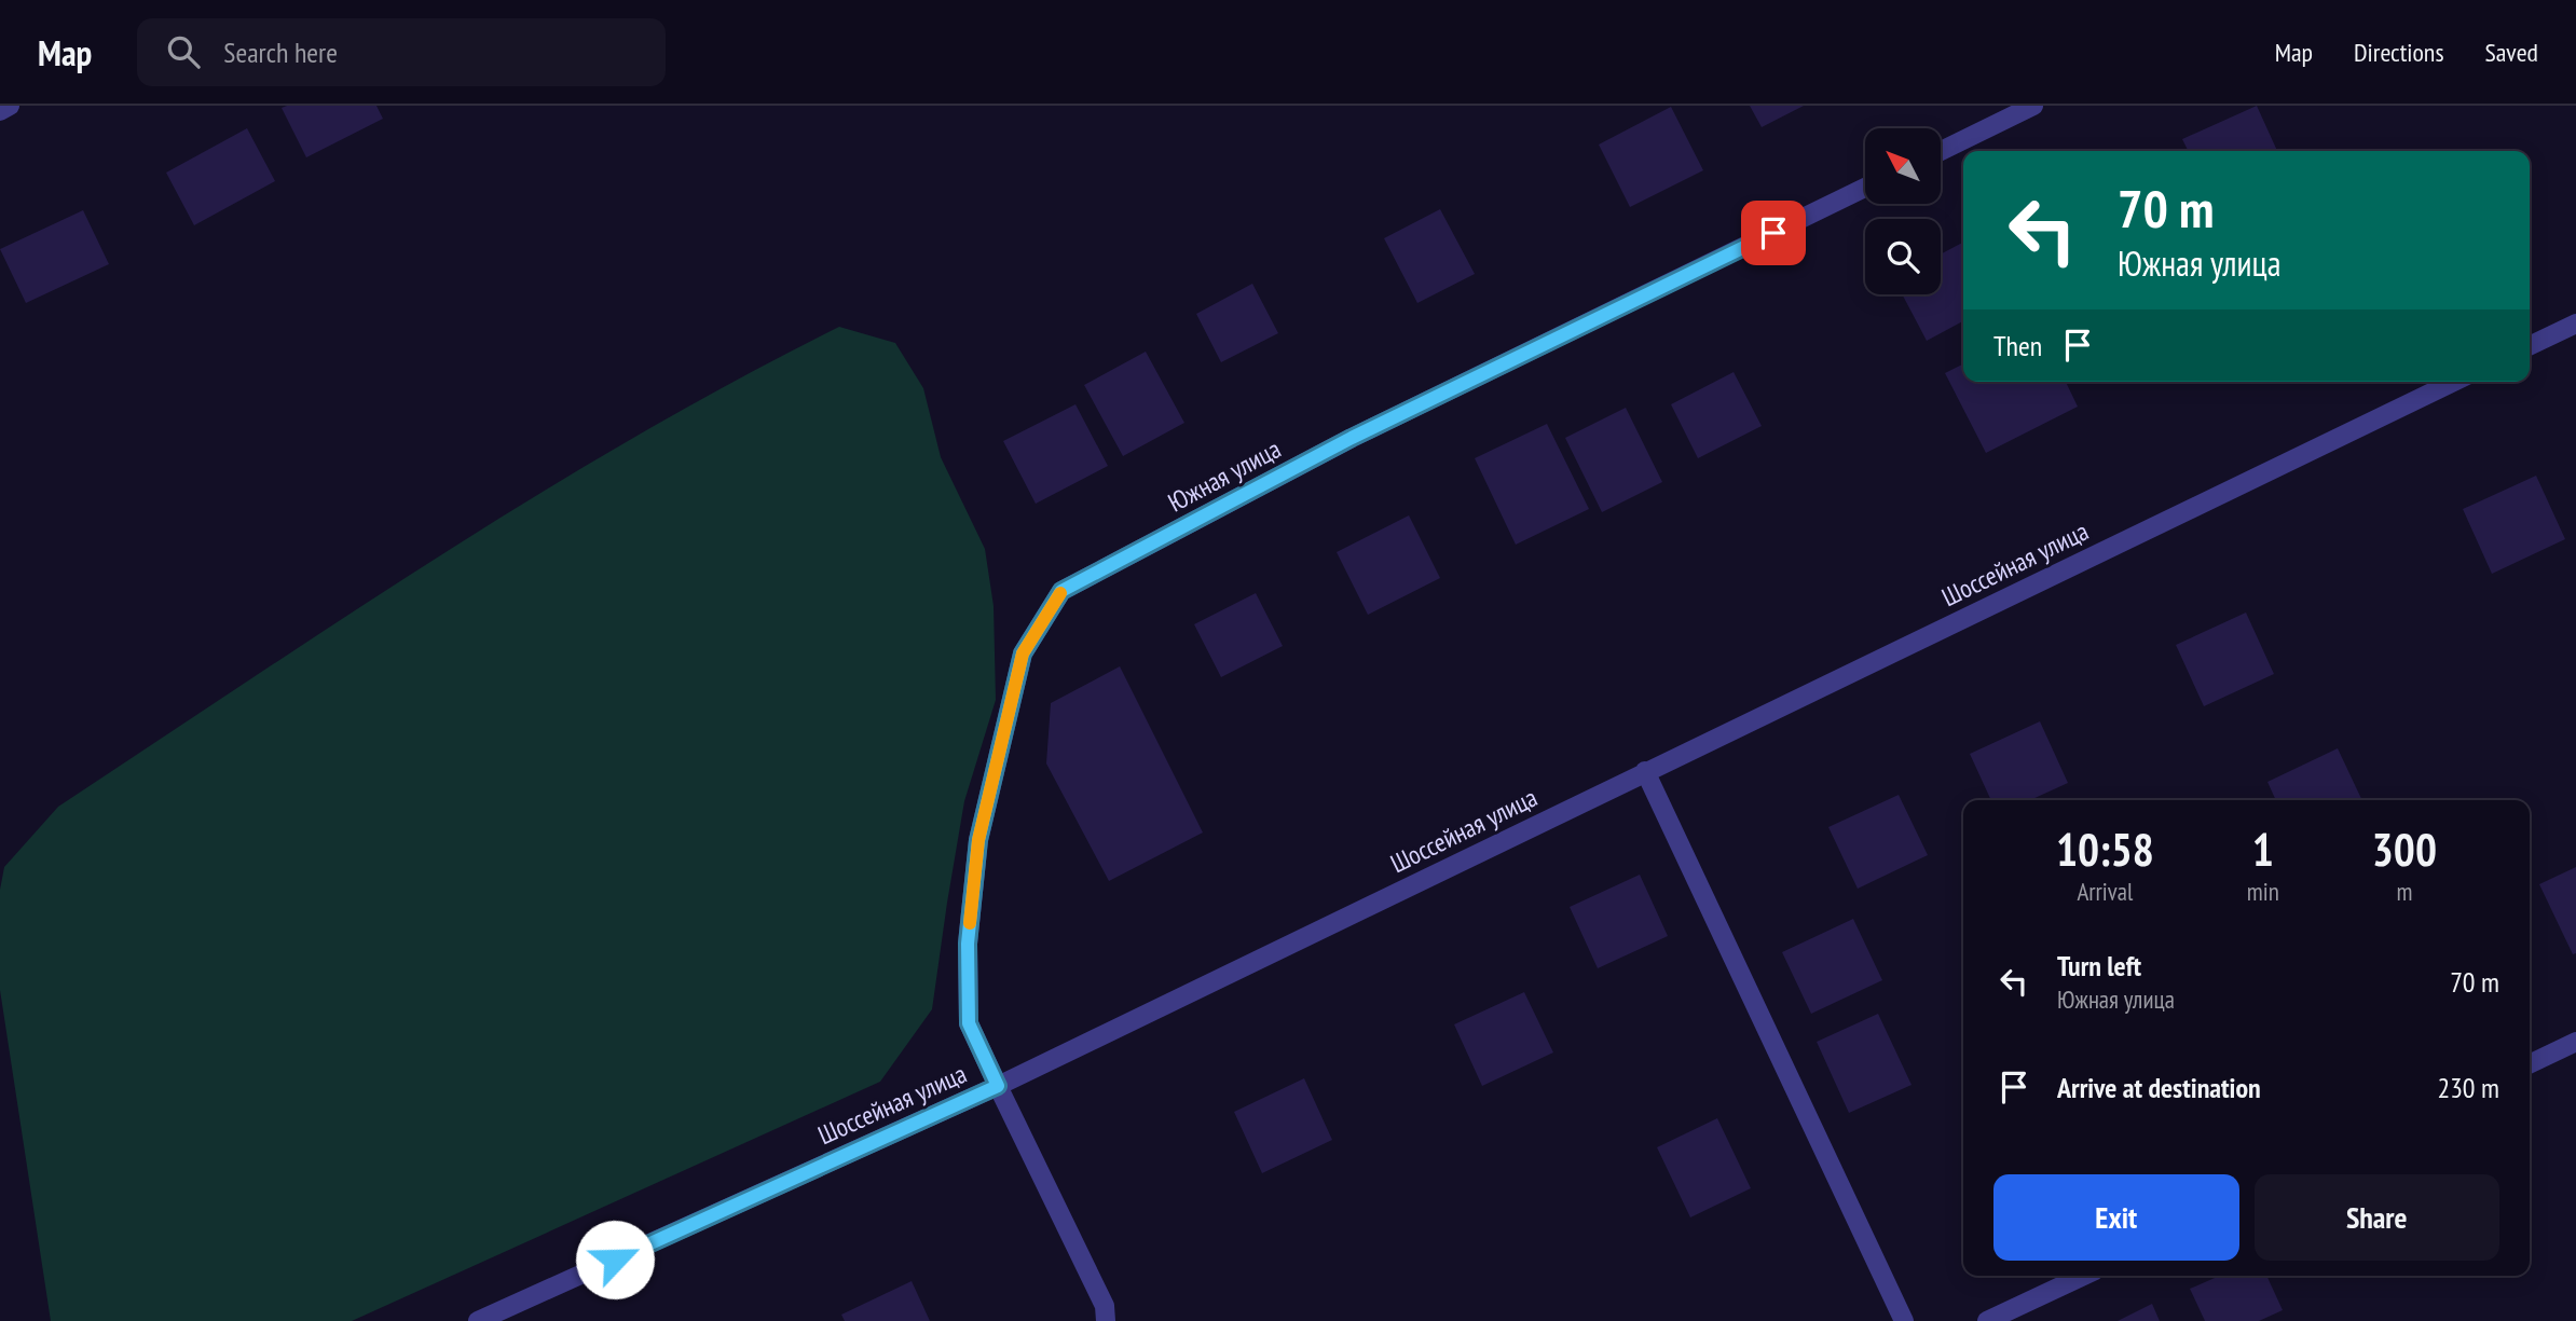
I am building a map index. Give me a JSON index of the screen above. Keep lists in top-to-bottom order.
{
  "streets": {
    "street": ["Южная улица", "Шоссейная улица"]
  },
  "crossings": [
    ["Южная улица", "Шоссейная улица"]
  ],
  "north": "top left",
  "page": {
    "header": "Map",
    "search": "Search here",
    "nav": ["Map", "Directions", "Saved"],
    "turn": ["70 m", "Южная улица"],
    "then": "Then",
    "eta": [
      "10:58",
      "Arrival",
      "1",
      "min",
      "300",
      "m"
    ],
    "list": [
      {
        "name": "Turn left",
        "note": "Южная улица",
        "value": "70 m"
      },
      {
        "name": "Arrive at destination",
        "value": "230 m"
      }
    ],
    "buttons": ["Exit", "Share"]
  }
}
